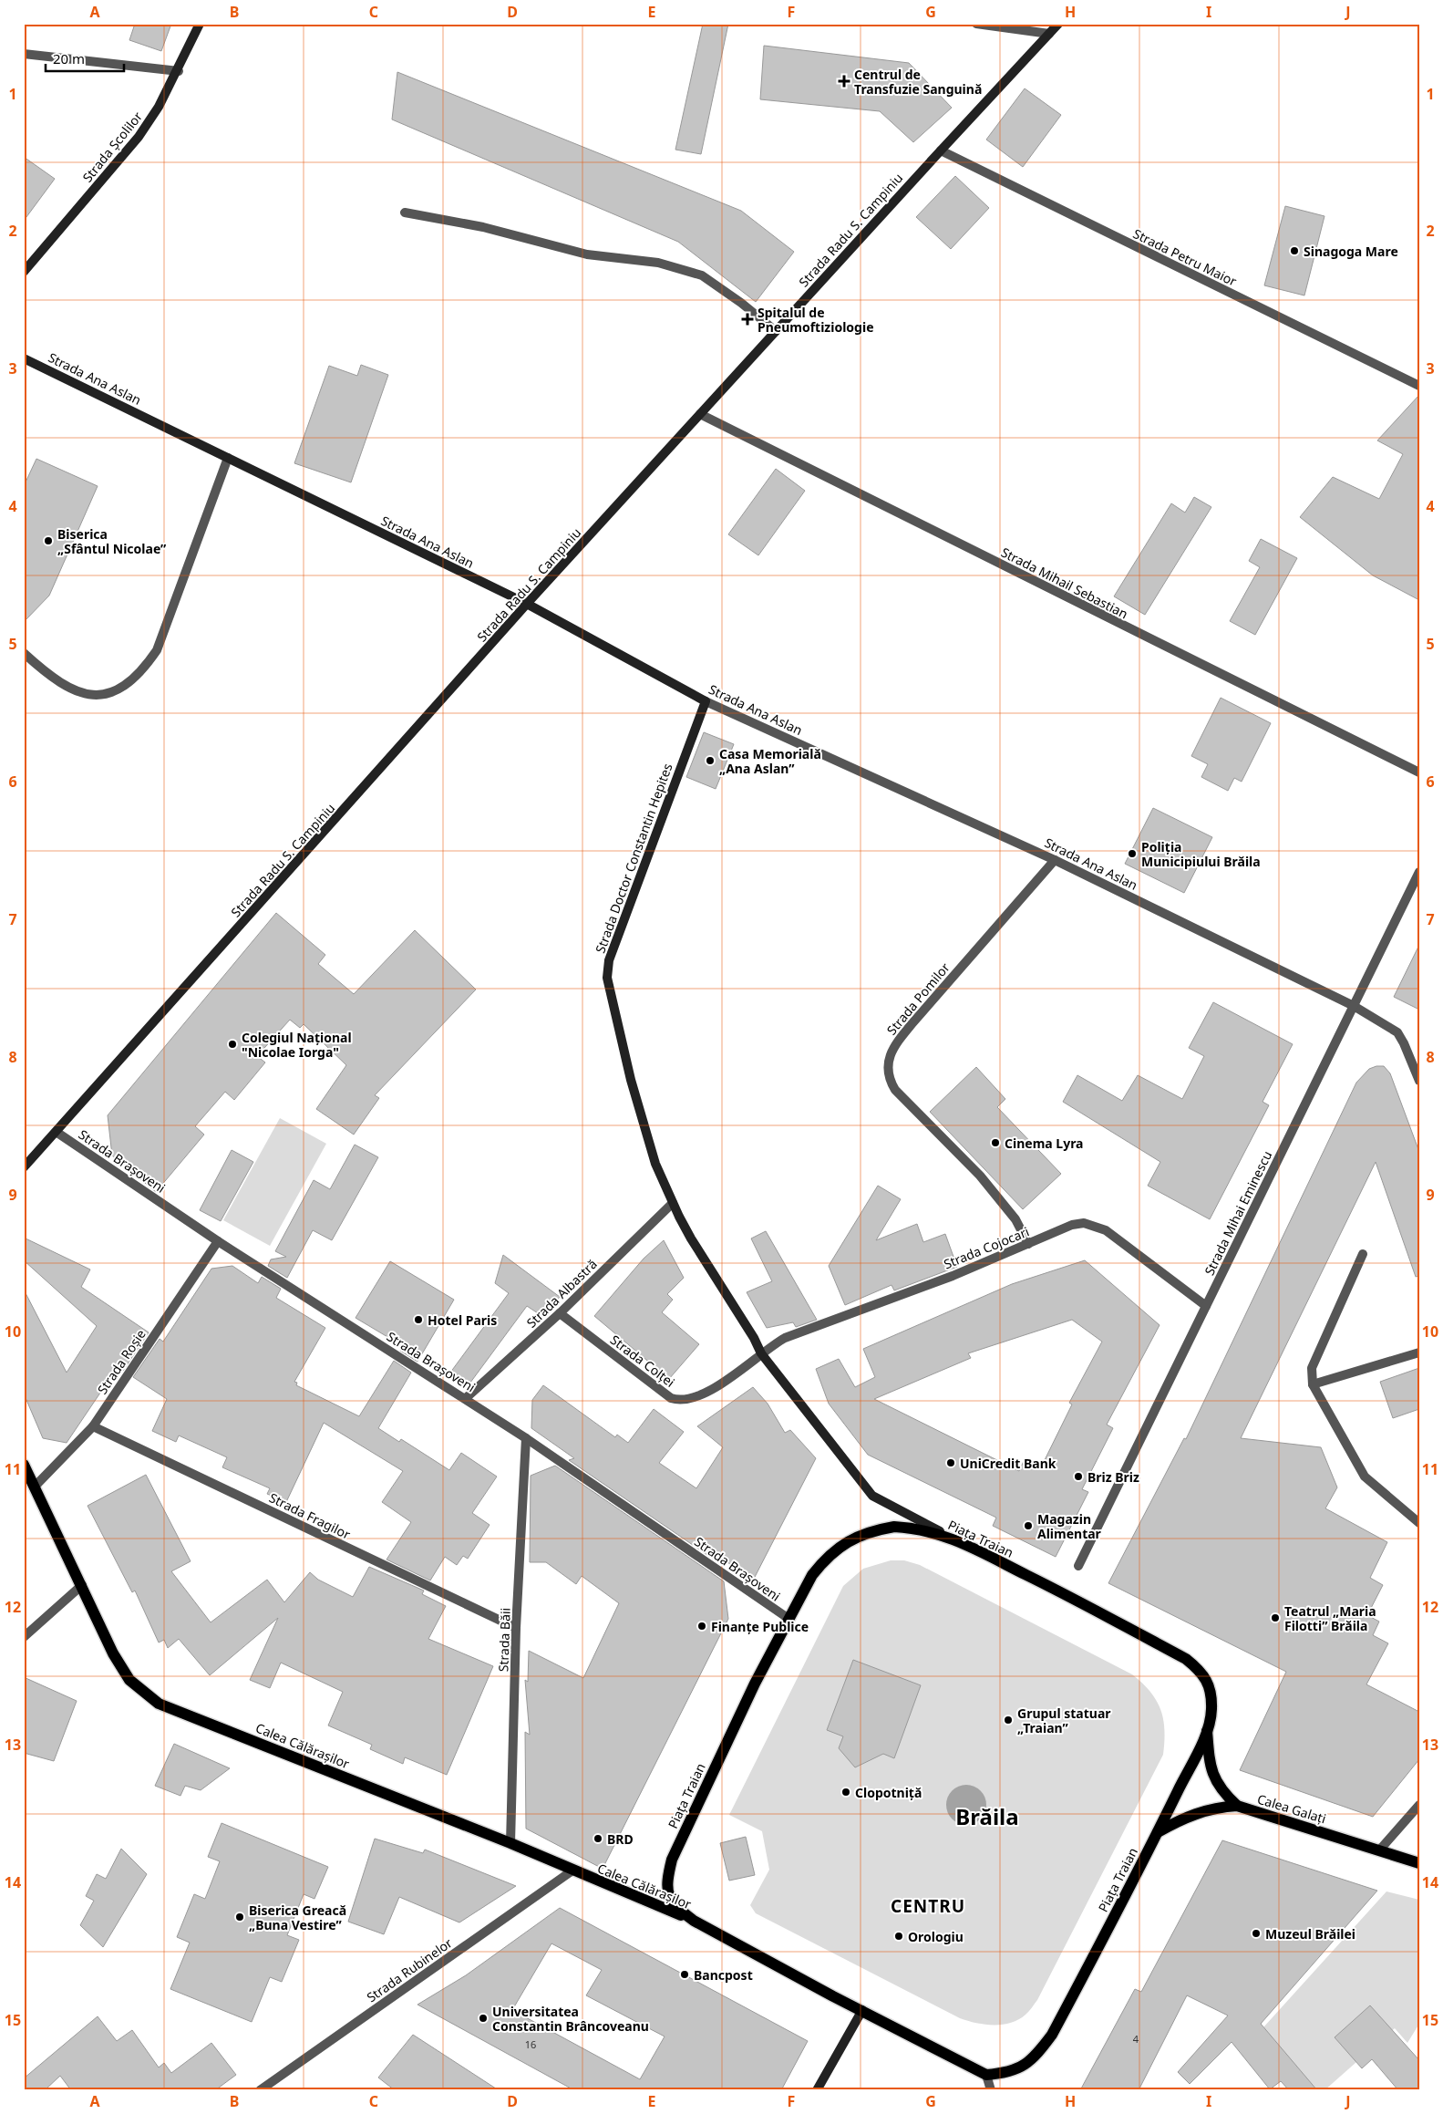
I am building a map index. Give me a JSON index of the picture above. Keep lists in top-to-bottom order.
{
  "streets": {
    "main road": [
      "Strada Școlilor",
      "Strada Radu S. Campiniu",
      "Strada Ana Aslan",
      "Strada Doctor Constantin Hepites",
      "Piața Traian",
      "Calea Călărașilor",
      "Calea Galați"
    ],
    "street": [
      "Strada Petru Maior",
      "Strada Mihail Sebastian",
      "Strada Pomilor",
      "Strada Brașoveni",
      "Strada Mihai Eminescu",
      "Strada Cojocari",
      "Strada Albastră",
      "Strada Colței",
      "Strada Roșie",
      "Strada Fragilor",
      "Strada Băii",
      "Strada Rubinelor"
    ]
  },
  "crossings": [
    ["Strada Radu S. Campiniu", "Strada Petru Maior"],
    ["Strada Radu S. Campiniu", "Strada Ana Aslan"],
    ["Strada Radu S. Campiniu", "Strada Mihail Sebastian"],
    ["Strada Radu S. Campiniu", "Strada Brașoveni"],
    ["Strada Ana Aslan", "Strada Doctor Constantin Hepites"],
    ["Strada Ana Aslan", "Strada Pomilor"],
    ["Strada Ana Aslan", "Strada Mihai Eminescu"],
    ["Strada Doctor Constantin Hepites", "Strada Cojocari"],
    ["Strada Doctor Constantin Hepites", "Strada Albastră"],
    ["Strada Doctor Constantin Hepites", "Strada Colței"],
    ["Strada Doctor Constantin Hepites", "Piața Traian"],
    ["Strada Pomilor", "Strada Cojocari"],
    ["Strada Brașoveni", "Strada Albastră"],
    ["Strada Brașoveni", "Strada Roșie"],
    ["Strada Brașoveni", "Piața Traian"],
    ["Strada Brașoveni", "Strada Băii"],
    ["Strada Mihai Eminescu", "Strada Cojocari"],
    ["Strada Cojocari", "Strada Colței"],
    ["Strada Albastră", "Strada Colței"],
    ["Strada Roșie", "Strada Fragilor"],
    ["Strada Roșie", "Calea Călărașilor"],
    ["Strada Fragilor", "Strada Băii"],
    ["Piața Traian", "Calea Călărașilor"],
    ["Piața Traian", "Calea Galați"],
    ["Strada Băii", "Calea Călărașilor"],
    ["Calea Călărașilor", "Strada Rubinelor"]
  ],
  "districts": ["Brăila", "CENTRU"],
  "places": {
    "health": ["Centrul de Transfuzie Sanguină", "Spitalul de Pneumoftiziologie"],
    "other": [
      "Sinagoga Mare",
      "Biserica „Sfântul Nicolae”",
      "Casa Memorială „Ana Aslan”",
      "Poliția Municipiului Brăila",
      "Colegiul Național \"Nicolae Iorga\"",
      "Cinema Lyra",
      "Hotel Paris",
      "UniCredit Bank",
      "Briz Briz",
      "Magazin Alimentar",
      "Teatrul „Maria Filotti” Brăila",
      "Finanțe Publice",
      "Grupul statuar „Traian”",
      "Clopotniță",
      "BRD",
      "Biserica Greacă „Buna Vestire”",
      "Muzeul Brăilei",
      "Orologiu",
      "Bancpost",
      "Universitatea Constantin Brâncoveanu"
    ]
  },
  "house_numbers": ["4", "16"],
  "scale_bar": "20 m",
  "grid": {
    "columns": [
      "A",
      "B",
      "C",
      "D",
      "E",
      "F",
      "G",
      "H",
      "I",
      "J"
    ],
    "rows": [
      "1",
      "2",
      "3",
      "4",
      "5",
      "6",
      "7",
      "8",
      "9",
      "10",
      "11",
      "12",
      "13",
      "14",
      "15"
    ]
  }
}
